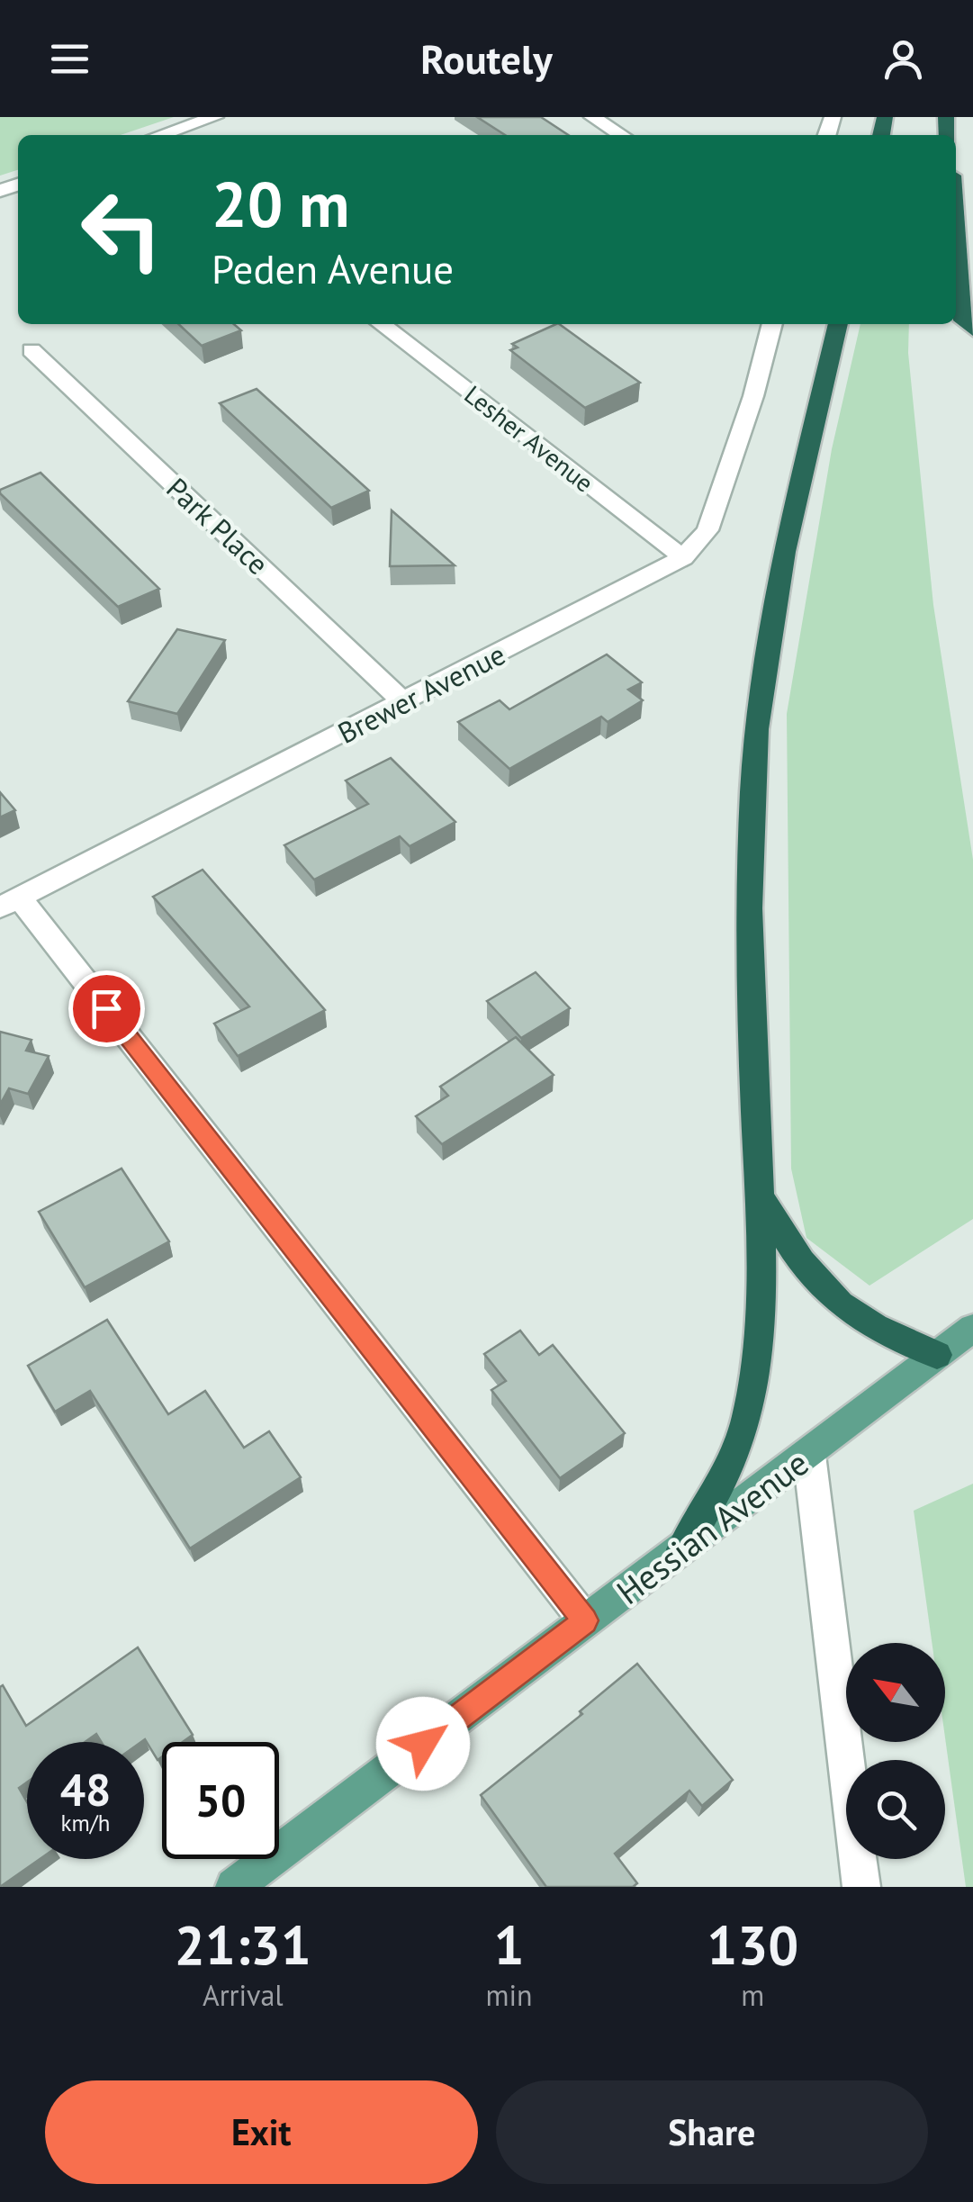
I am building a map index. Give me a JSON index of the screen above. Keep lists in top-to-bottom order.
{
  "streets": {
    "main road": ["Hessian Avenue"],
    "street": ["Lesher Avenue", "Park Place", "Brewer Avenue"]
  },
  "crossings": [
    ["Lesher Avenue", "Brewer Avenue"],
    ["Park Place", "Brewer Avenue"]
  ],
  "north": "top left",
  "page": {
    "header": "Routely",
    "turn": ["20 m", "Peden Avenue"],
    "speed": "48 km/h",
    "limit": "50",
    "eta": [
      "21:31",
      "Arrival",
      "1",
      "min",
      "130",
      "m"
    ],
    "buttons": ["Exit", "Share"]
  }
}
